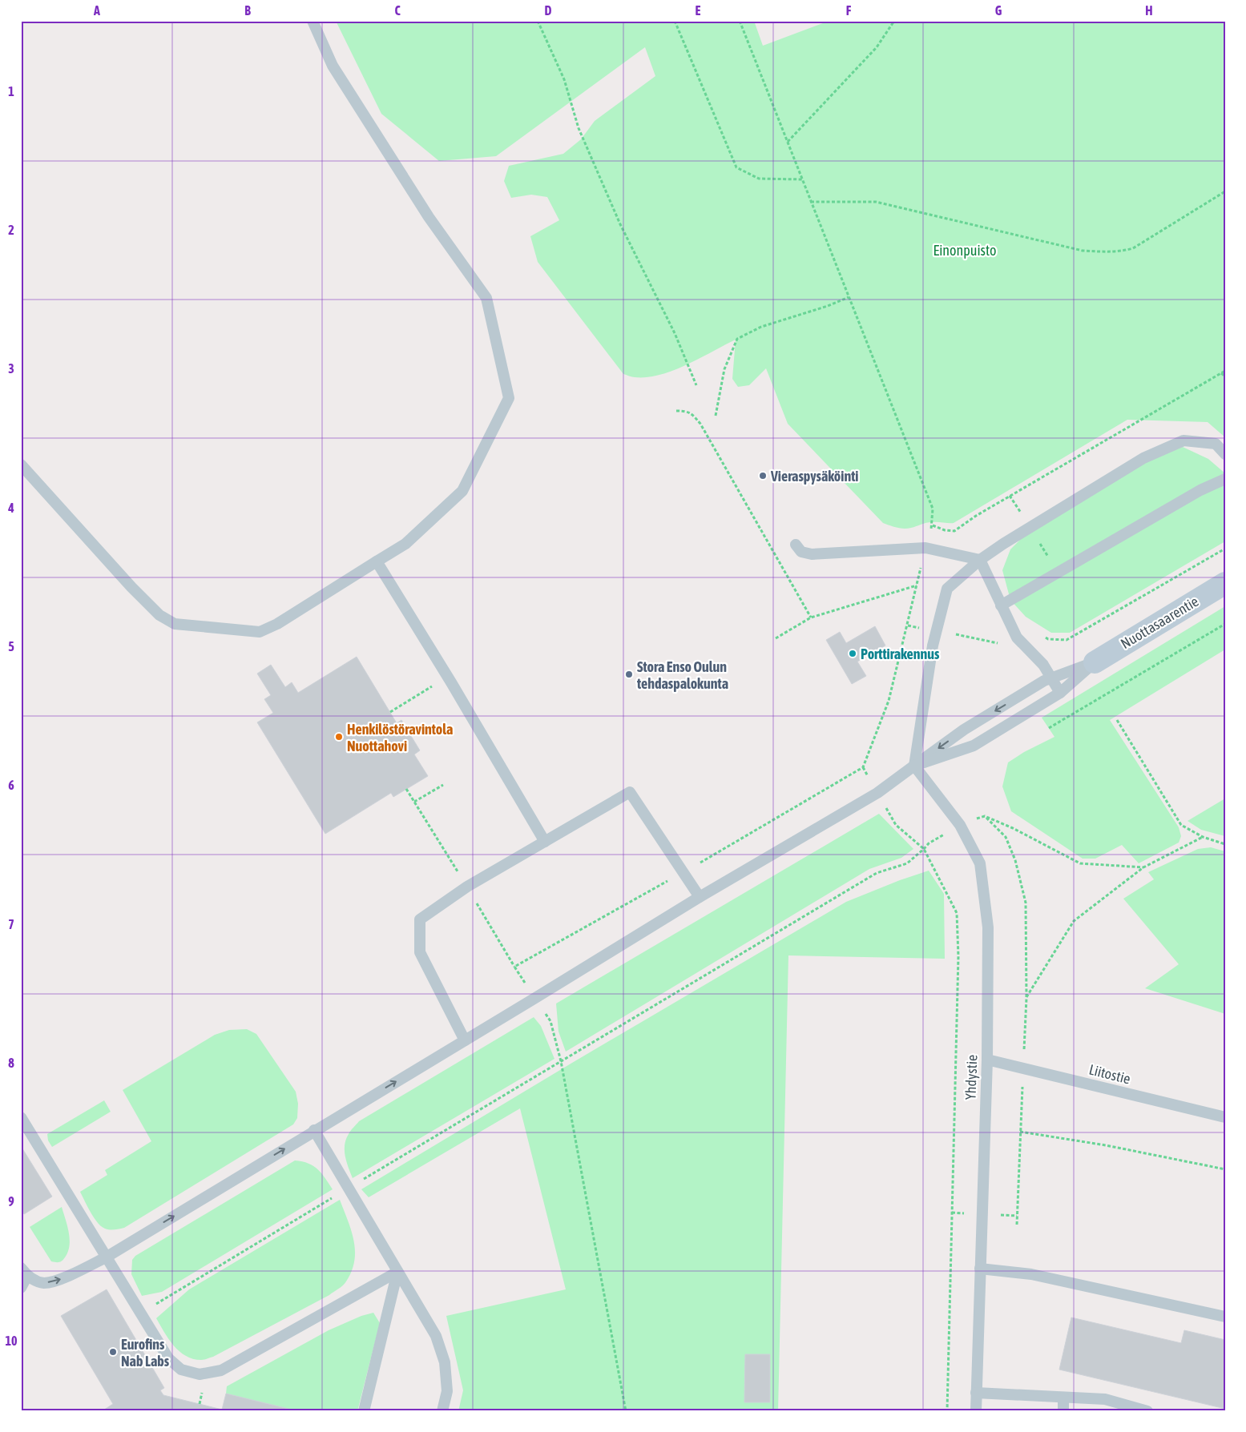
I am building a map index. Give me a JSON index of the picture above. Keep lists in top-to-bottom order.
{
  "streets": {
    "street": ["Nuottasaarentie"],
    "lane": ["Liitostie", "Yhdystie"]
  },
  "crossings": [
    ["Nuottasaarentie", "Yhdystie"],
    ["Liitostie", "Yhdystie"]
  ],
  "parks": ["Einonpuisto"],
  "places": [
    "Vieraspysäköinti",
    "Porttirakennus",
    "Stora Enso Oulun tehdaspalokunta",
    "Henkilöstöravintola Nuottahovi",
    "Eurofins Nab Labs"
  ],
  "grid": {
    "columns": [
      "A",
      "B",
      "C",
      "D",
      "E",
      "F",
      "G",
      "H"
    ],
    "rows": [
      "1",
      "2",
      "3",
      "4",
      "5",
      "6",
      "7",
      "8",
      "9",
      "10"
    ]
  }
}
